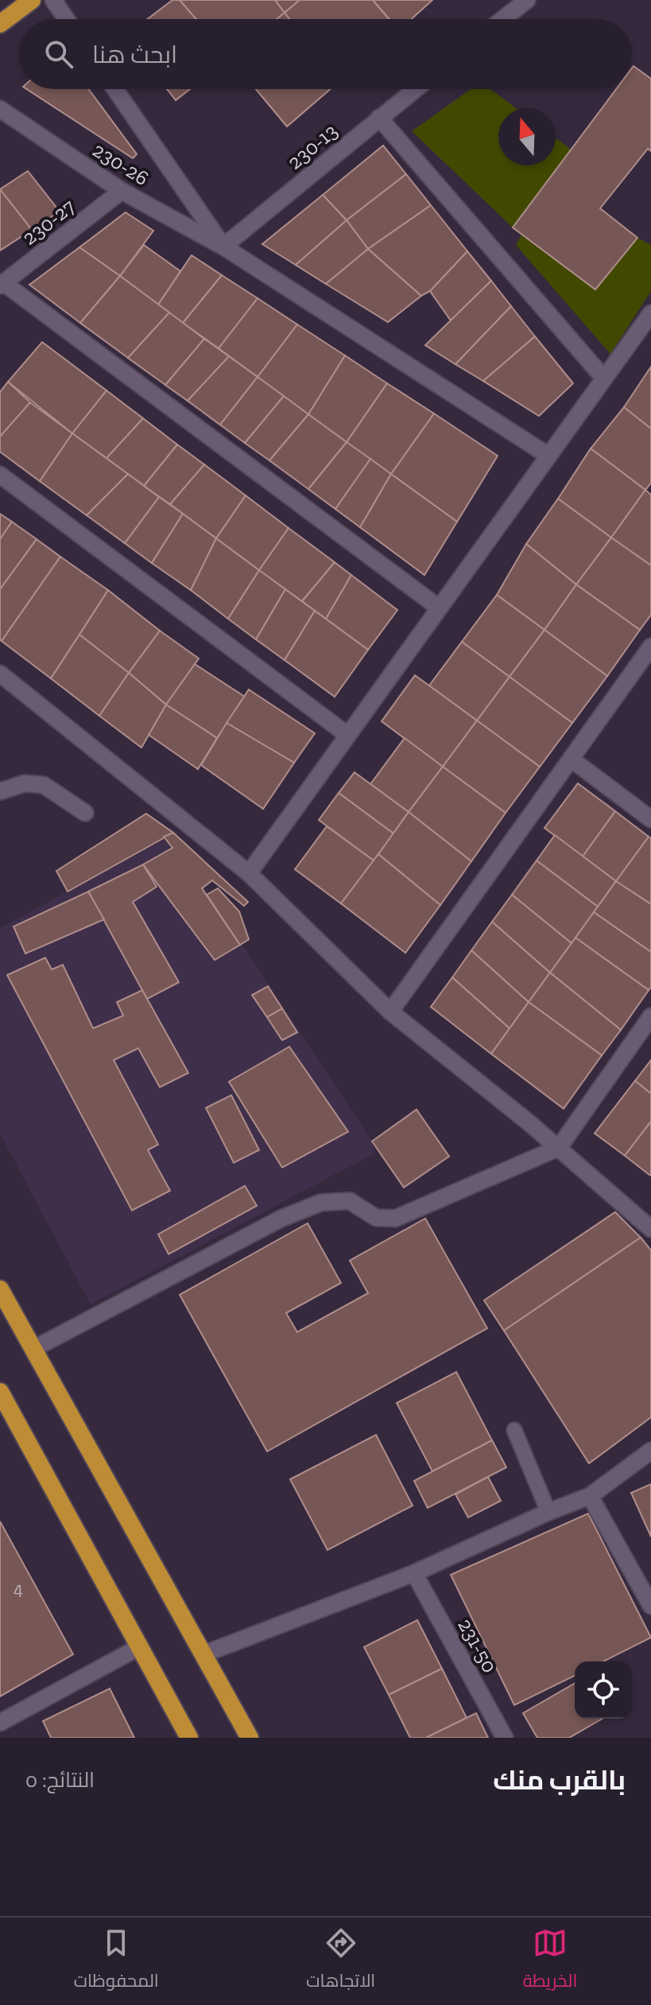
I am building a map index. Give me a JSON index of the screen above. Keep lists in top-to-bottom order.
{
  "streets": {
    "street": [
      "230-13",
      "230-26",
      "230-27",
      "231-50"
    ]
  },
  "crossings": [
    ["230-13", "230-26"],
    ["230-26", "230-27"]
  ],
  "house_numbers": ["4"],
  "north": "top",
  "page": {
    "search": "ابحث هنا",
    "heading": ["بالقرب منك", "النتائج: 0"],
    "nav": ["الخريطة", "الاتجاهات", "المحفوظات"]
  }
}
